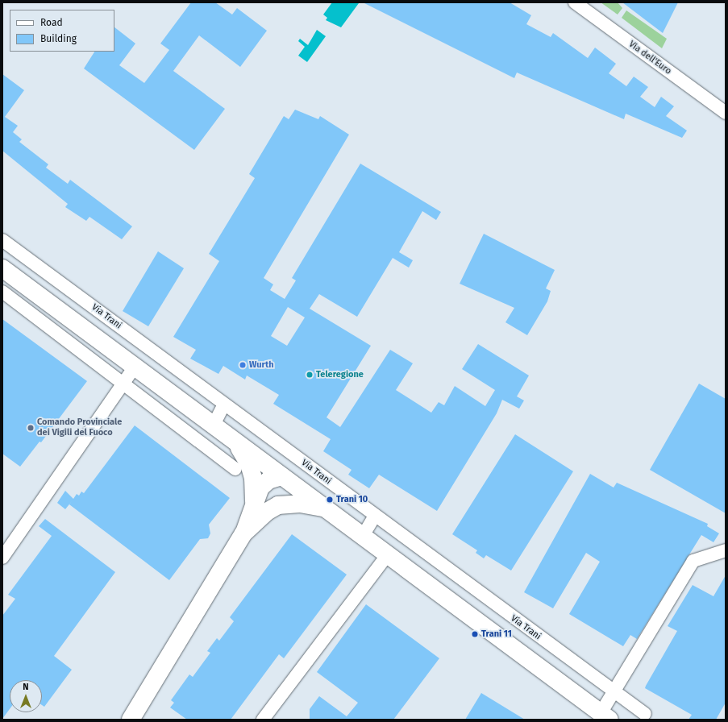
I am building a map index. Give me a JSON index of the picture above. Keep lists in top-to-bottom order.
{
  "streets": {
    "street": ["Via dell'Euro", "Via Trani"]
  },
  "places": [
    "Wurth",
    "Teleregione",
    "Comando Provinciale dei Vigili del Fuoco",
    "Trani 10",
    "Trani 11"
  ],
  "legend": ["Road", "Building"],
  "north": "top"
}
